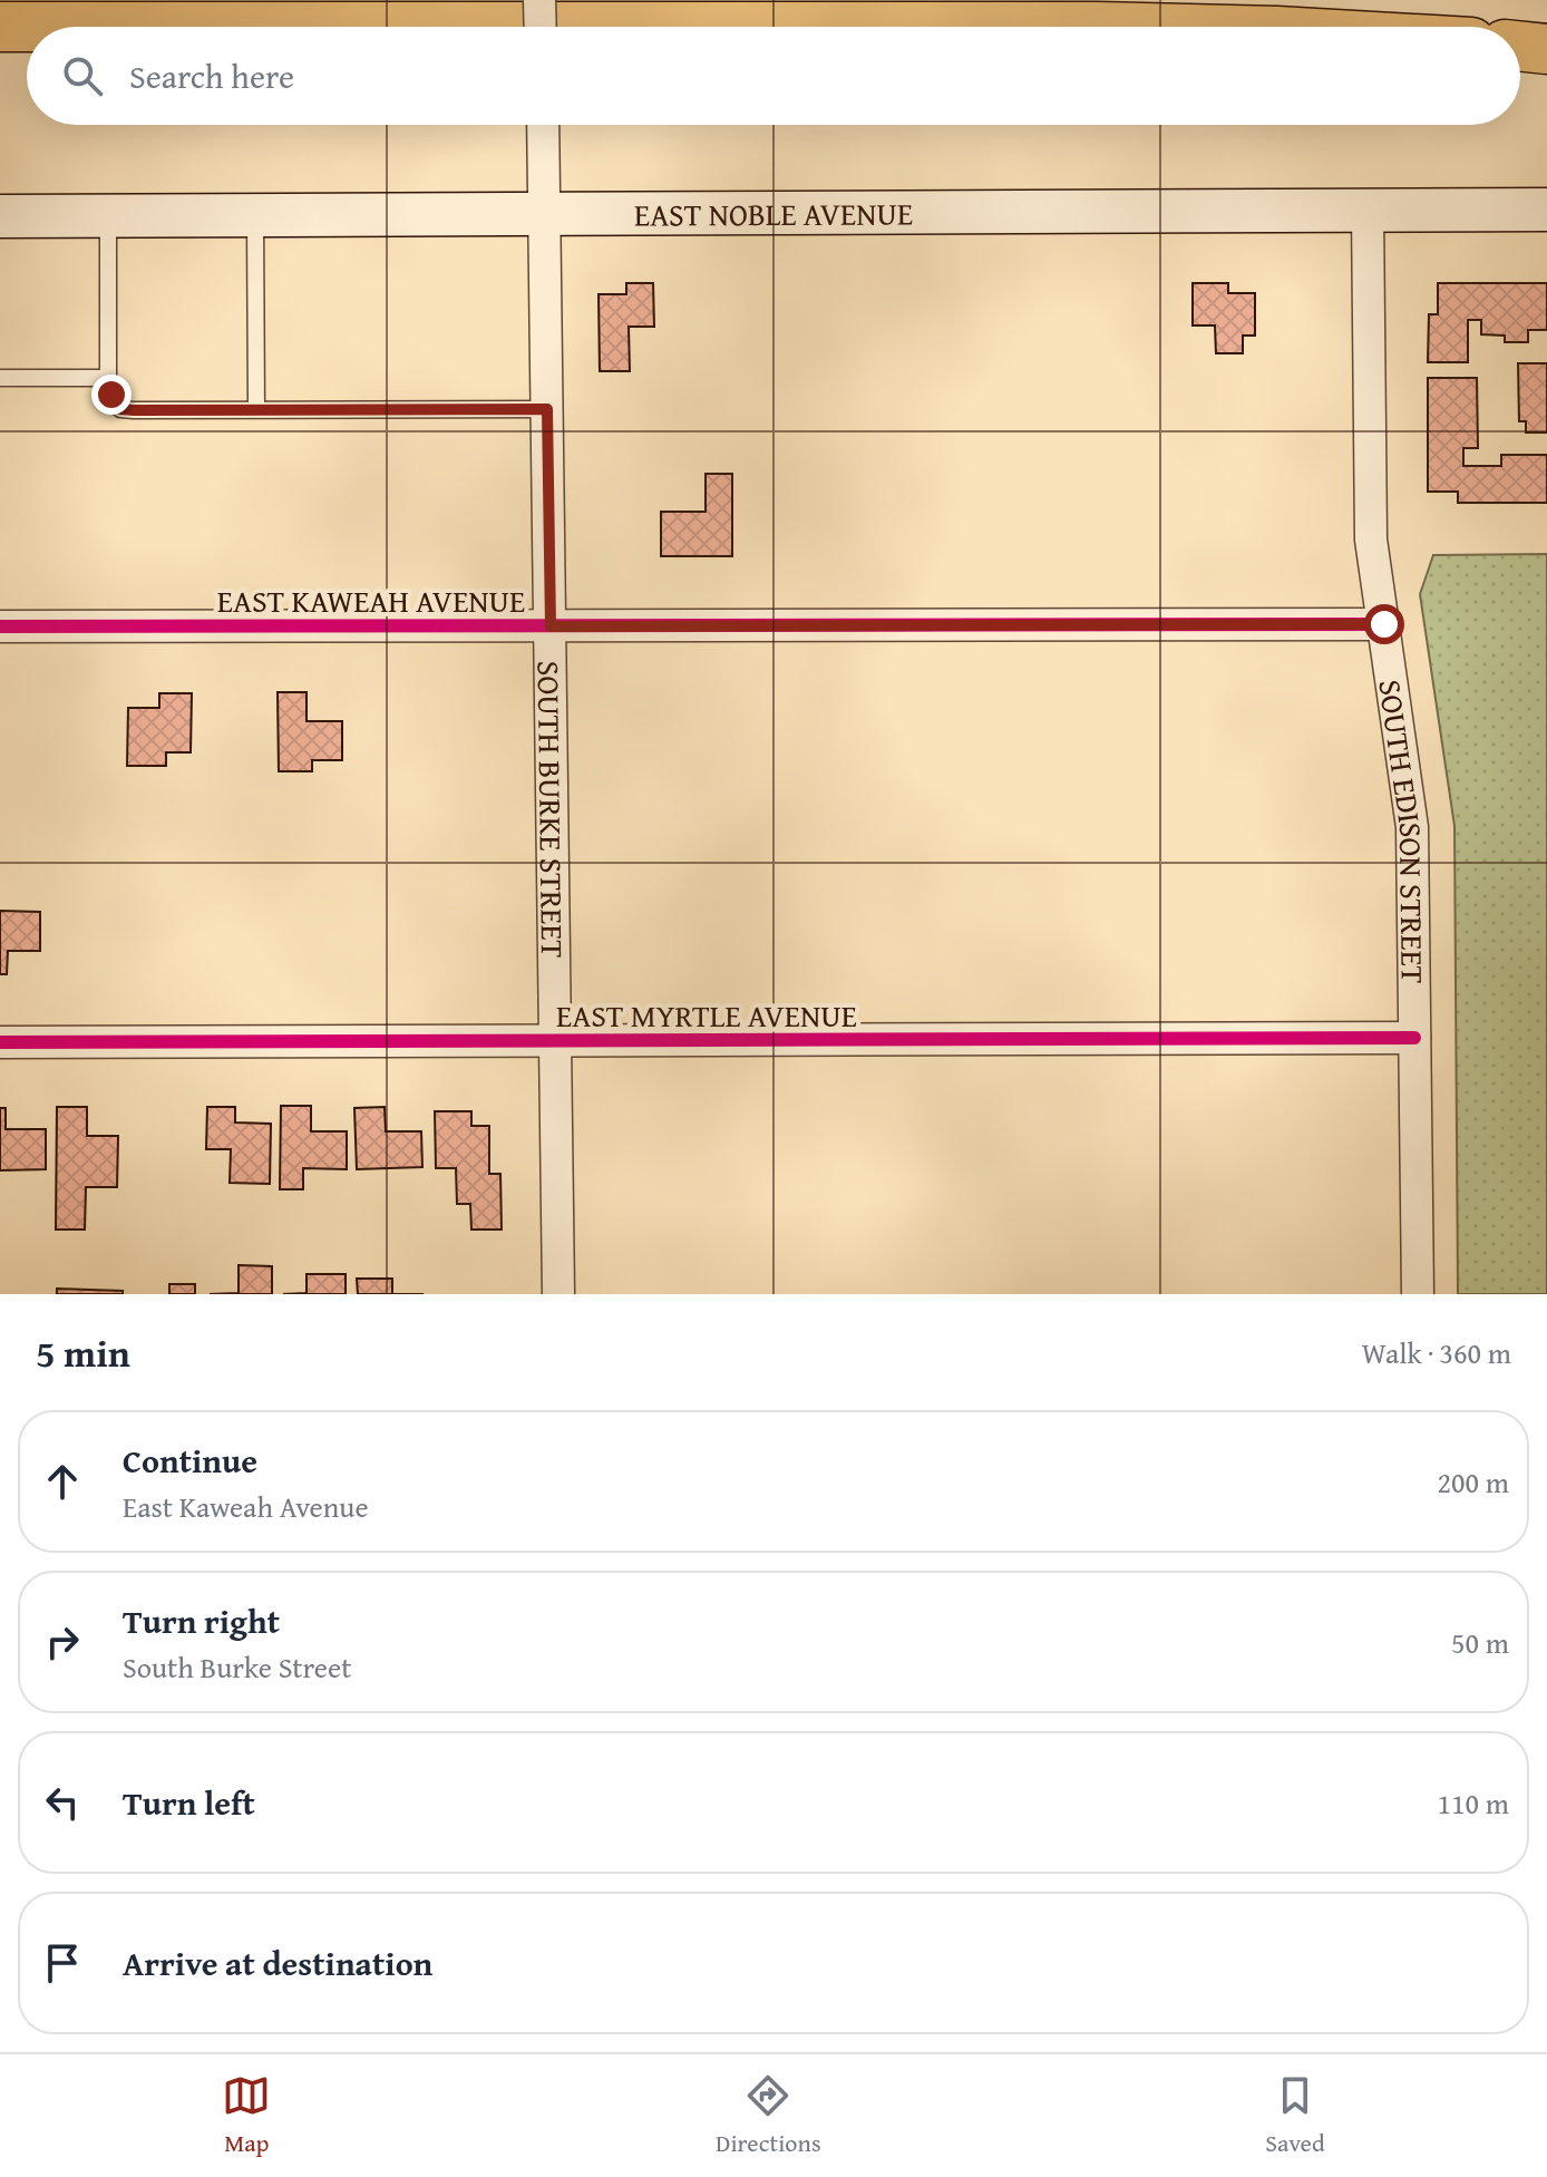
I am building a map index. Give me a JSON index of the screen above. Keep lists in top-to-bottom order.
{
  "streets": {
    "main road": ["EAST NOBLE AVENUE"],
    "street": [
      "EAST KAWEAH AVENUE",
      "SOUTH BURKE STREET",
      "SOUTH EDISON STREET",
      "EAST MYRTLE AVENUE"
    ]
  },
  "crossings": [
    ["EAST NOBLE AVENUE", "SOUTH BURKE STREET"],
    ["EAST NOBLE AVENUE", "SOUTH EDISON STREET"],
    ["EAST KAWEAH AVENUE", "SOUTH BURKE STREET"],
    ["EAST KAWEAH AVENUE", "SOUTH EDISON STREET"],
    ["SOUTH BURKE STREET", "EAST MYRTLE AVENUE"],
    ["SOUTH EDISON STREET", "EAST MYRTLE AVENUE"]
  ],
  "page": {
    "search": "Search here",
    "heading": ["5 min", "Walk · 360 m"],
    "list": [
      ["Continue", "East Kaweah Avenue", "200 m"],
      ["Turn right", "South Burke Street", "50 m"],
      ["Turn left", "110 m"],
      "Arrive at destination"
    ],
    "nav": ["Map", "Directions", "Saved"]
  }
}
